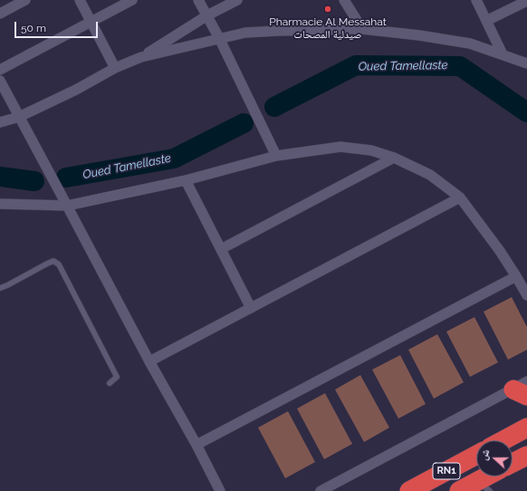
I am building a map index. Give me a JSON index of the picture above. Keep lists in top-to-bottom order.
{
  "streets": {
    "highway": ["RN1"]
  },
  "water": ["Oued Tamellaste"],
  "places": ["Pharmacie Al Messahat صيدلية المصحات"],
  "scale_bar": "50 m",
  "north": "left"
}
